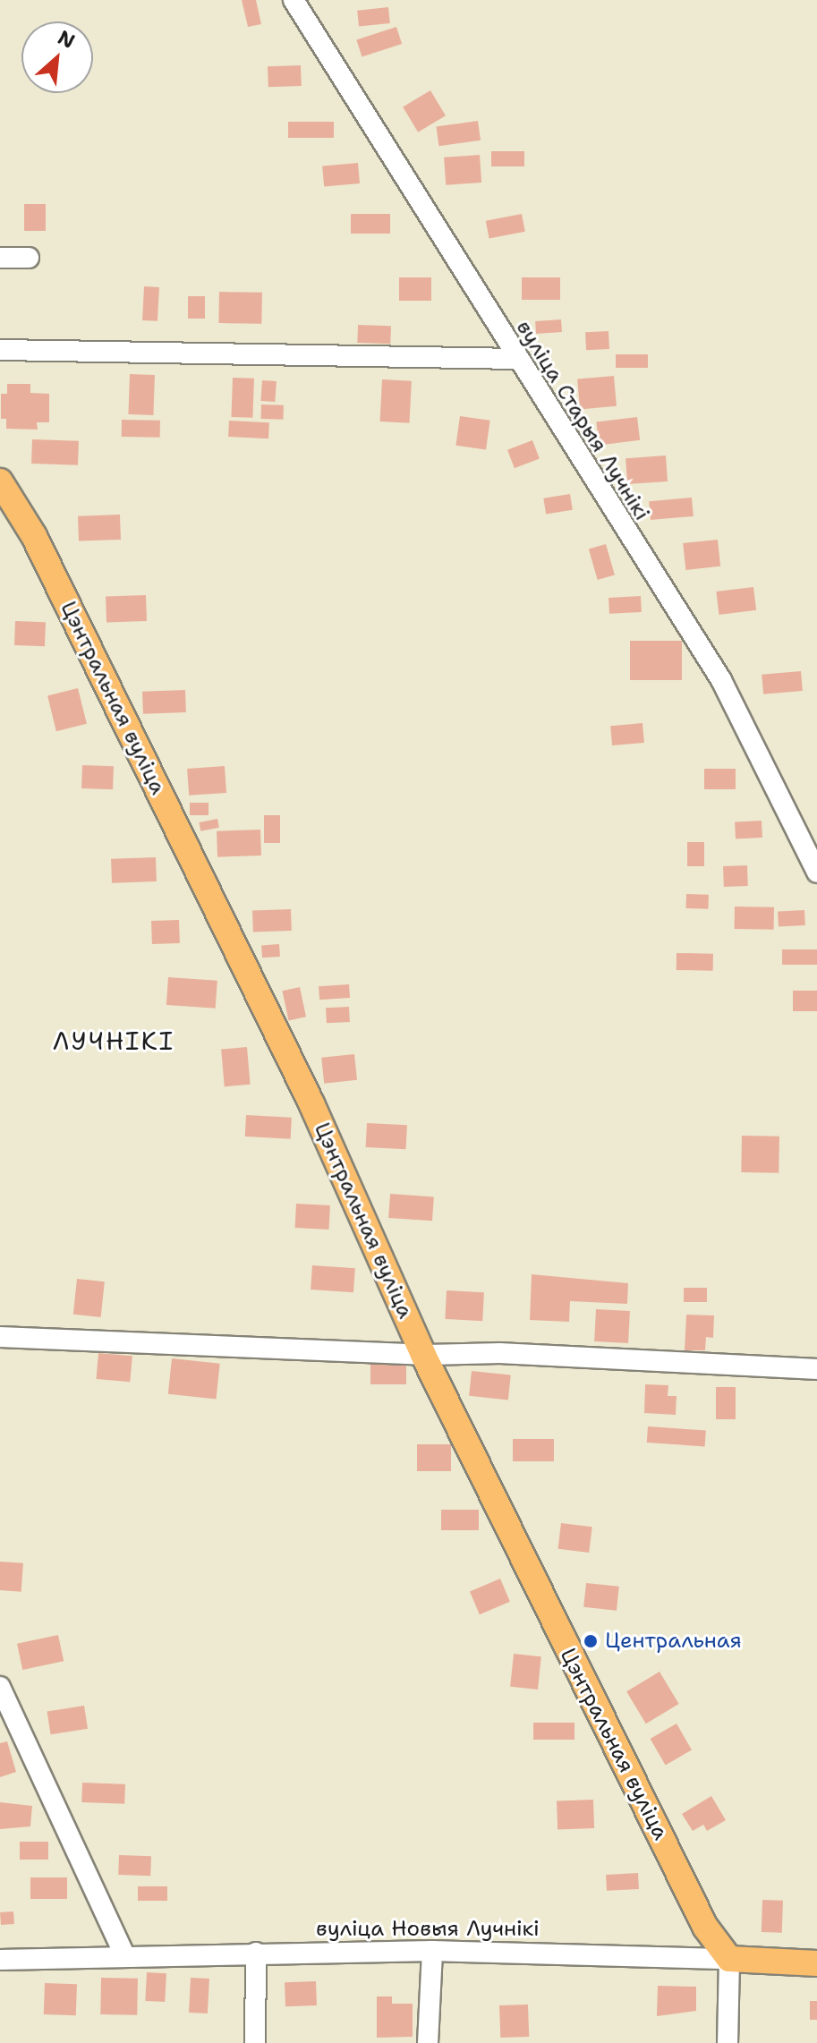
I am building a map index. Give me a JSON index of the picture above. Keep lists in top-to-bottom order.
{
  "streets": {
    "main road": ["Цэнтральная вуліца"],
    "street": ["вуліца Старыя Лучнікі", "вуліца Новыя Лучнікі"]
  },
  "crossings": [
    ["Цэнтральная вуліца", "вуліца Новыя Лучнікі"]
  ],
  "districts": ["ЛУЧНІКІ"],
  "places": ["Центральная"],
  "north": "top right"
}
